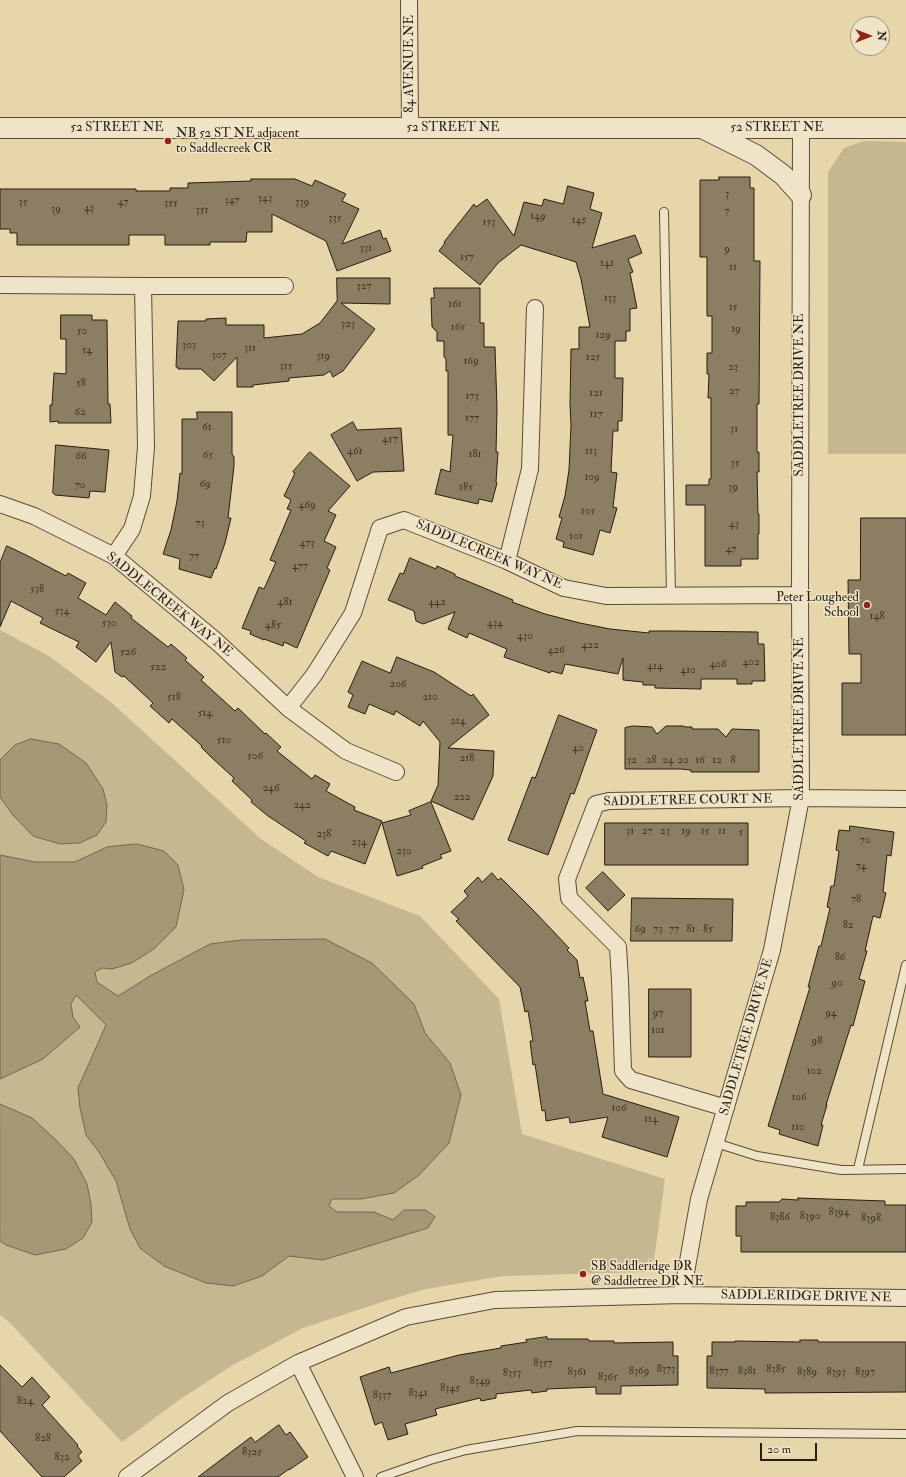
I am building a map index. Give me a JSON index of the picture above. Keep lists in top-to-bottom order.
{
  "streets": {
    "street": [
      "84 AVENUE NE",
      "52 STREET NE",
      "SADDLETREE DRIVE NE",
      "SADDLECREEK WAY NE",
      "SADDLETREE COURT NE",
      "SADDLERIDGE DRIVE NE"
    ]
  },
  "crossings": [
    ["84 AVENUE NE", "52 STREET NE"],
    ["52 STREET NE", "SADDLETREE DRIVE NE"],
    ["SADDLETREE DRIVE NE", "SADDLECREEK WAY NE"],
    ["SADDLETREE DRIVE NE", "SADDLETREE COURT NE"],
    ["SADDLETREE DRIVE NE", "SADDLERIDGE DRIVE NE"]
  ],
  "places": ["NB 52 ST NE adjacent to Saddlecreek CR", "Peter Lougheed School", "SB Saddleridge DR @ Saddletree DR NE"],
  "house_numbers": [
    "3",
    "343",
    "347",
    "35",
    "47",
    "339",
    "355",
    "43",
    "39",
    "351",
    "7",
    "149",
    "335",
    "145",
    "153",
    "331",
    "9",
    "157",
    "141",
    "11",
    "327",
    "133",
    "161",
    "15",
    "323",
    "165",
    "19",
    "50",
    "129",
    "303",
    "311",
    "54",
    "307",
    "319",
    "125",
    "169",
    "315",
    "23",
    "58",
    "27",
    "121",
    "173",
    "62",
    "117",
    "177",
    "61",
    "31",
    "457",
    "461",
    "113",
    "181",
    "65",
    "66",
    "35",
    "109",
    "69",
    "70",
    "185",
    "39",
    "469",
    "105",
    "73",
    "43",
    "101",
    "473",
    "47",
    "77",
    "477",
    "538",
    "481",
    "442",
    "534",
    "148",
    "530",
    "434",
    "485",
    "430",
    "422",
    "426",
    "526",
    "402",
    "406",
    "414",
    "522",
    "410",
    "206",
    "518",
    "210",
    "514",
    "214",
    "510",
    "40",
    "506",
    "218",
    "32",
    "28",
    "24",
    "20",
    "16",
    "12",
    "8",
    "246",
    "222",
    "242",
    "31",
    "27",
    "23",
    "19",
    "15",
    "11",
    "5",
    "238",
    "70",
    "234",
    "230",
    "74",
    "78",
    "82",
    "69",
    "73",
    "77",
    "81",
    "85",
    "86",
    "90",
    "97",
    "94",
    "101",
    "98",
    "102",
    "106",
    "106",
    "114",
    "110",
    "8394",
    "8390",
    "8386",
    "8398",
    "8357",
    "8373",
    "8385",
    "8369",
    "8377",
    "8381",
    "8361",
    "8389",
    "8393",
    "8397",
    "8353",
    "8365",
    "8349",
    "8345",
    "8341",
    "8337",
    "824",
    "828",
    "8325",
    "832"
  ],
  "scale_bar": "20 m",
  "north": "right"
}
